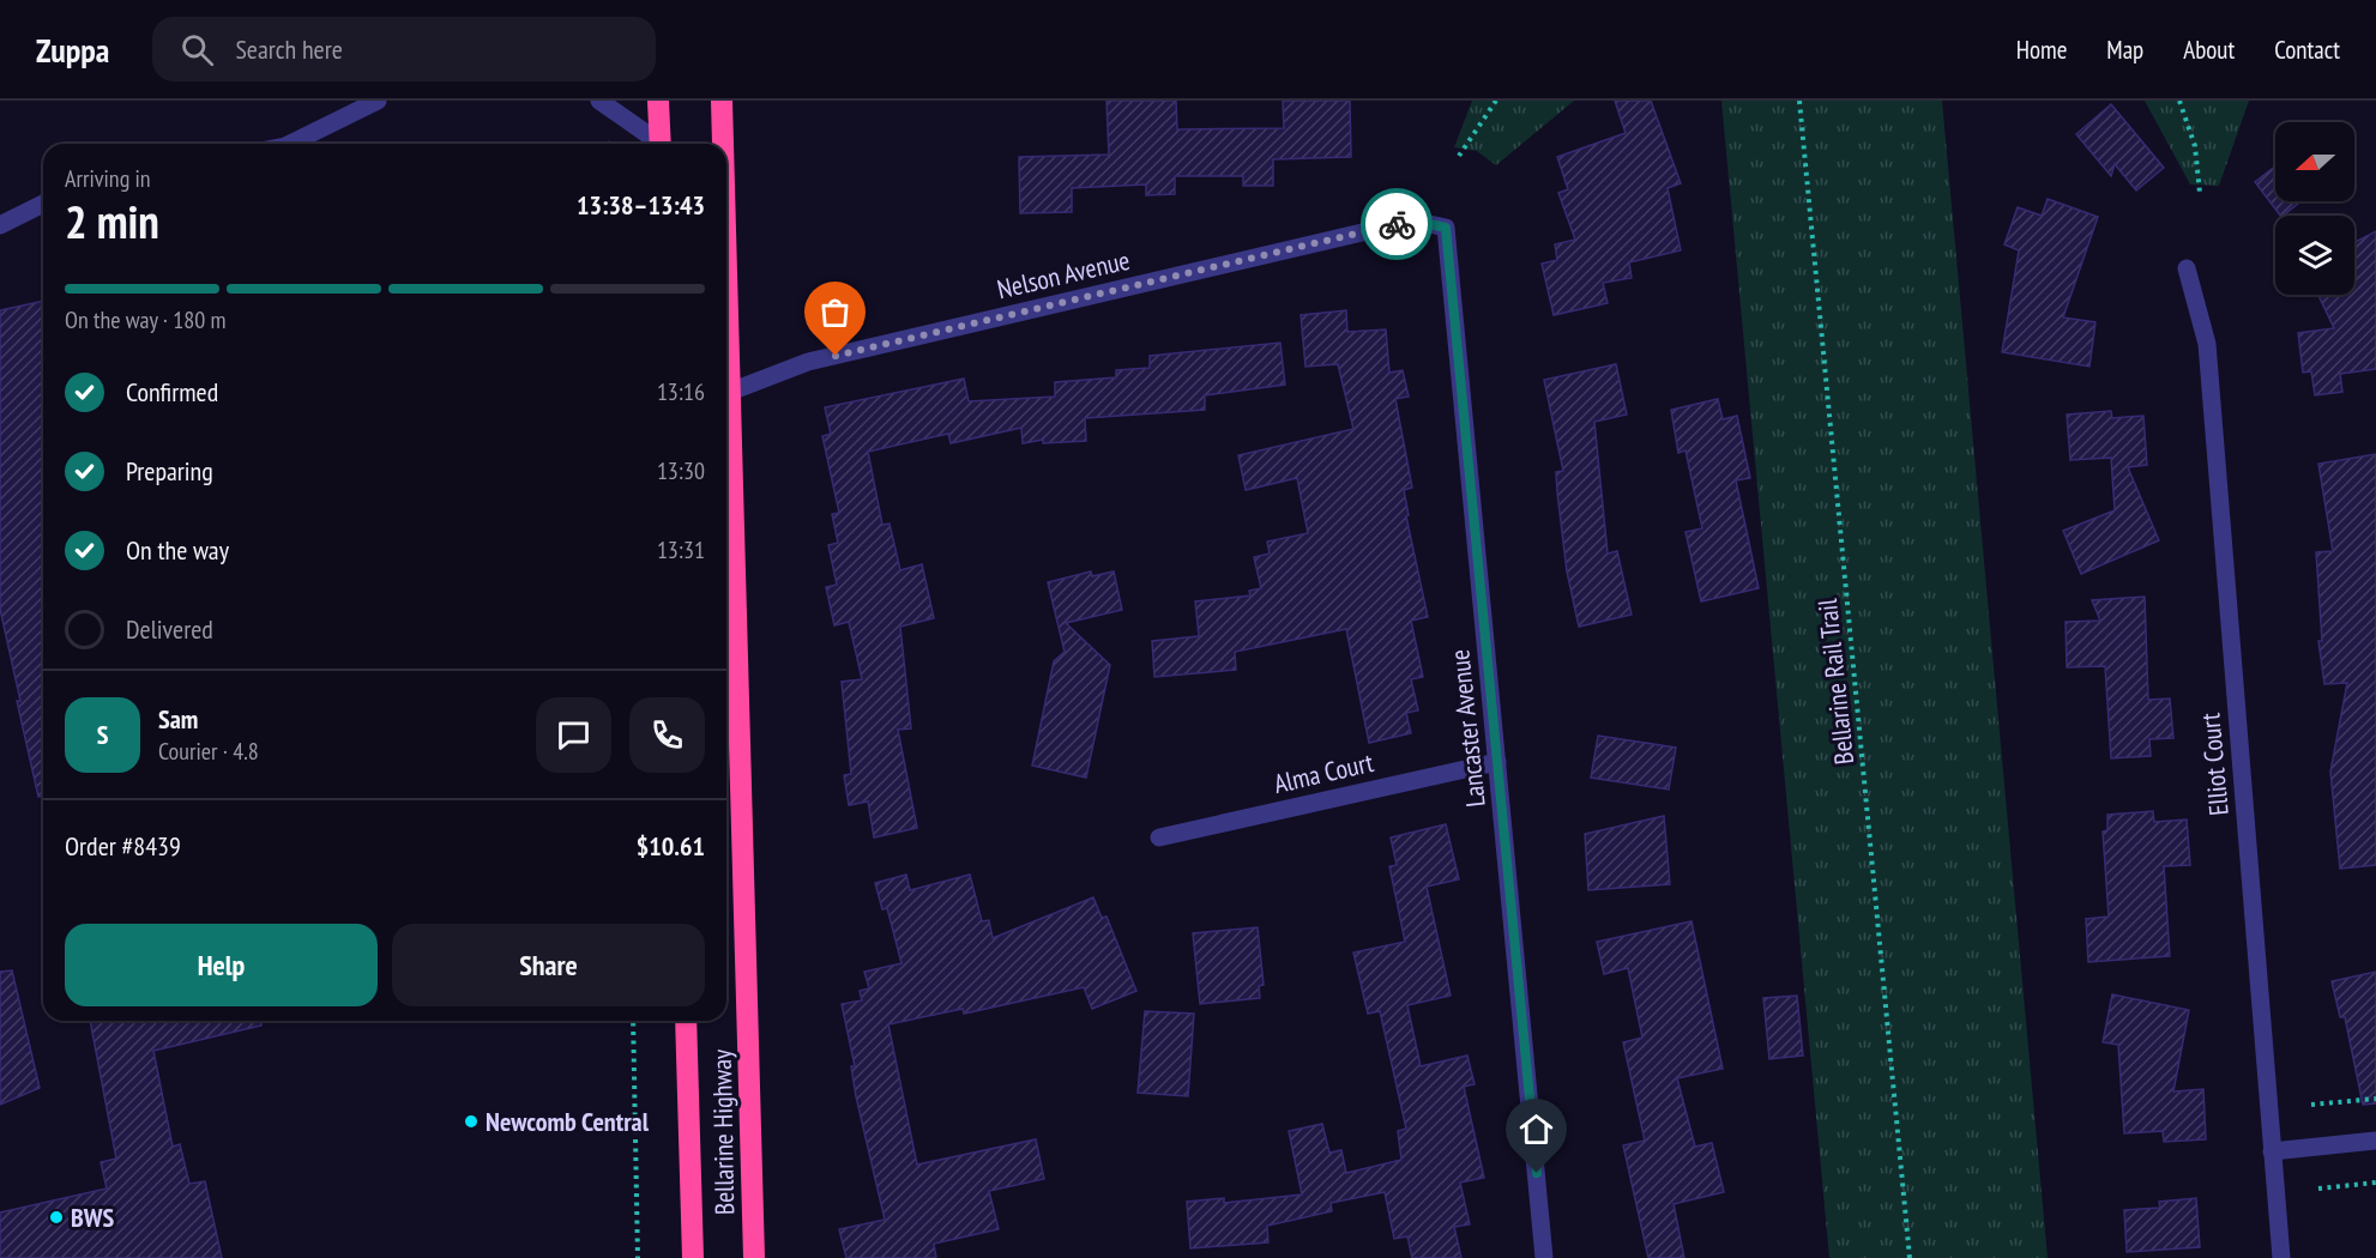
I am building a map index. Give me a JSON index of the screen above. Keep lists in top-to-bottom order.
{
  "streets": {
    "highway": ["Bellarine Highway"],
    "street": [
      "Nelson Avenue",
      "Lancaster Avenue",
      "Elliot Court",
      "Alma Court"
    ],
    "path": ["Bellarine Rail Trail"]
  },
  "crossings": [
    ["Nelson Avenue", "Lancaster Avenue"],
    ["Nelson Avenue", "Bellarine Highway"],
    ["Lancaster Avenue", "Alma Court"]
  ],
  "places": ["Newcomb Central", "BWS"],
  "north": "left",
  "page": {
    "header": "Zuppa",
    "search": "Search here",
    "nav": [
      "Home",
      "Map",
      "About",
      "Contact"
    ],
    "heading": ["2 min", "Arriving in", "13:38–13:43"],
    "panel": [
      "Sam",
      "Courier · 4.8",
      "Order #8439",
      "$10.61"
    ],
    "bar": "On the way · 180 m",
    "list": [
      ["Confirmed", "13:16"],
      ["Preparing", "13:30"],
      ["On the way", "13:31"],
      "Delivered"
    ],
    "round": "S",
    "buttons": ["Help", "Share"]
  }
}
